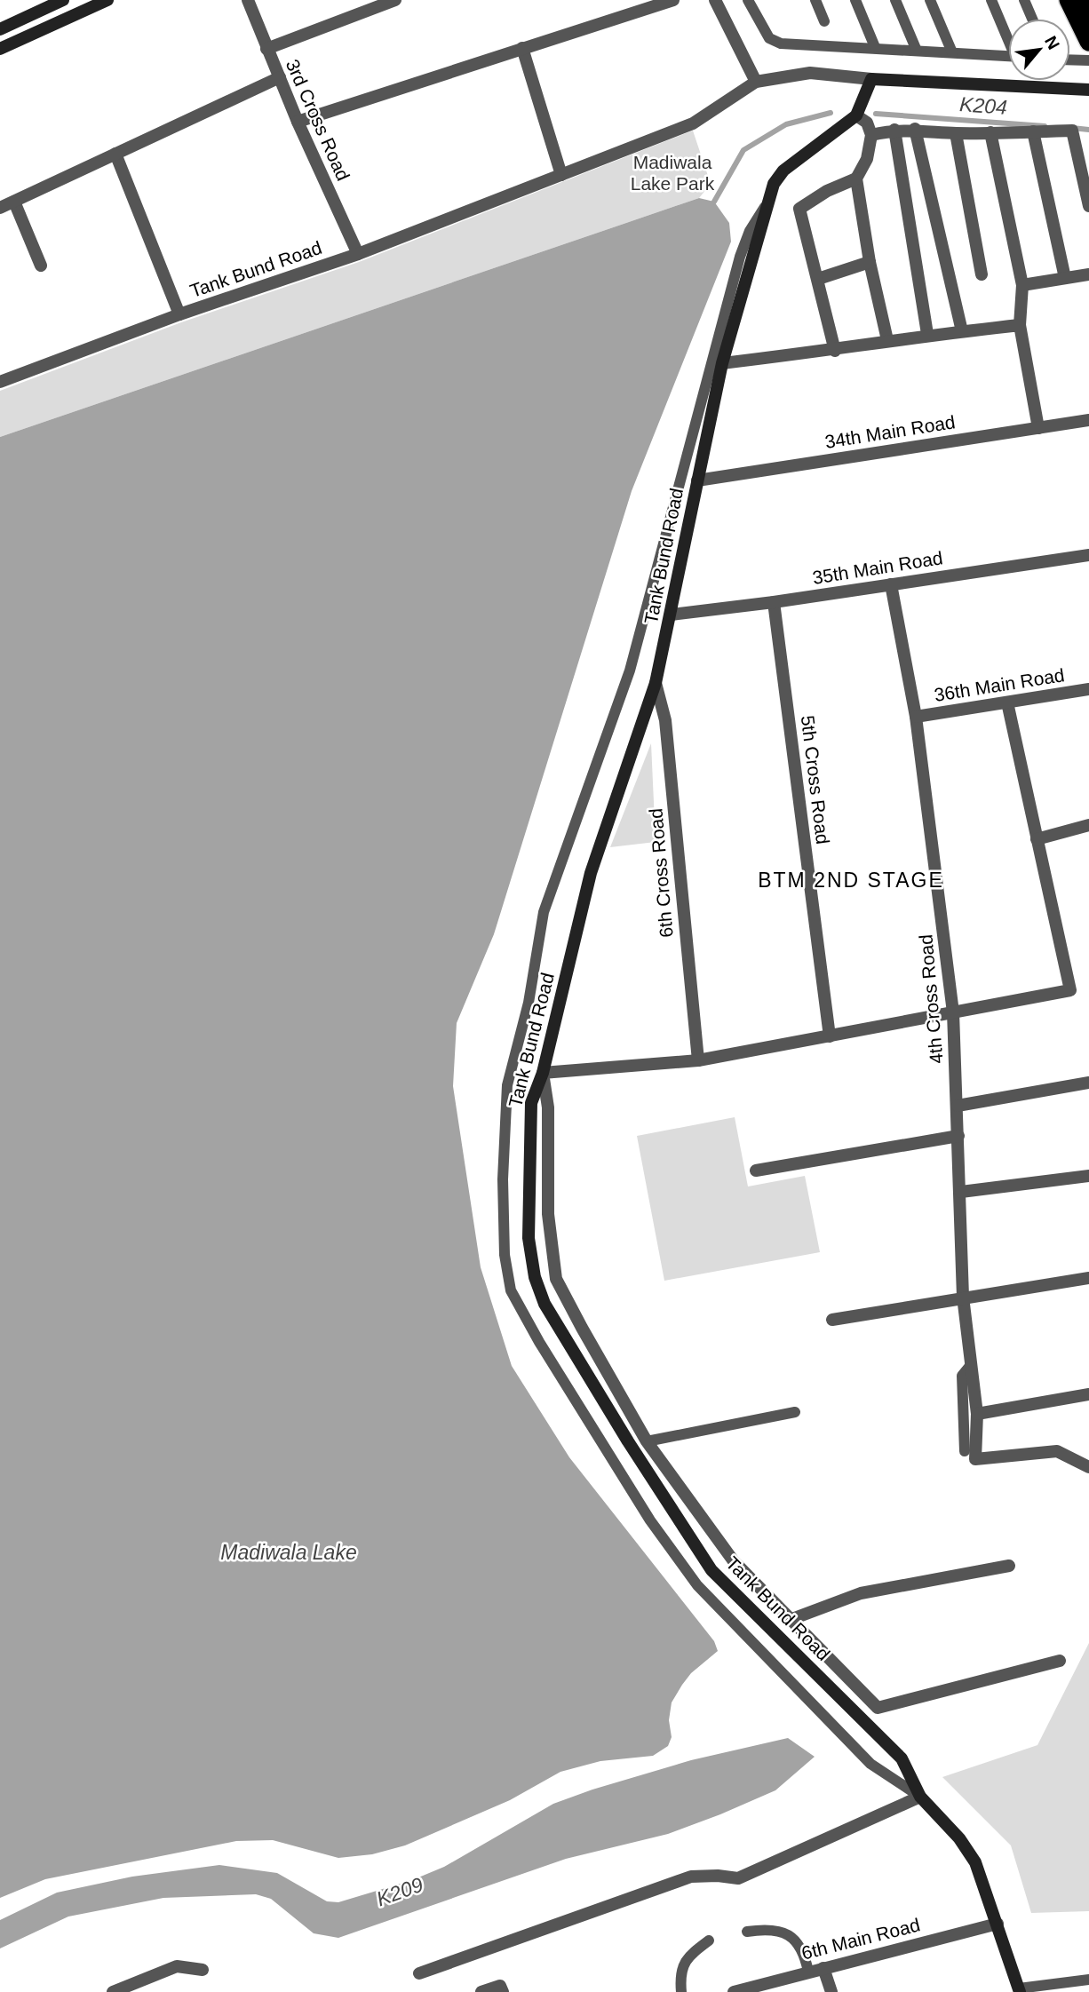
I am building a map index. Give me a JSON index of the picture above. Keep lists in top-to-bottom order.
{
  "streets": {
    "main road": ["Tank Bund Road"],
    "street": [
      "3rd Cross Road",
      "34th Main Road",
      "35th Main Road",
      "36th Main Road",
      "5th Cross Road",
      "6th Cross Road",
      "4th Cross Road",
      "6th Main Road"
    ]
  },
  "crossings": [
    ["3rd Cross Road", "Tank Bund Road"],
    ["Tank Bund Road", "34th Main Road"],
    ["Tank Bund Road", "35th Main Road"],
    ["Tank Bund Road", "6th Cross Road"],
    ["Tank Bund Road", "6th Main Road"],
    ["35th Main Road", "5th Cross Road"],
    ["35th Main Road", "4th Cross Road"],
    ["36th Main Road", "4th Cross Road"]
  ],
  "districts": ["BTM 2ND STAGE"],
  "water": ["K204", "Madiwala Lake", "K209"],
  "parks": ["Madiwala Lake Park"],
  "north": "top right"
}
